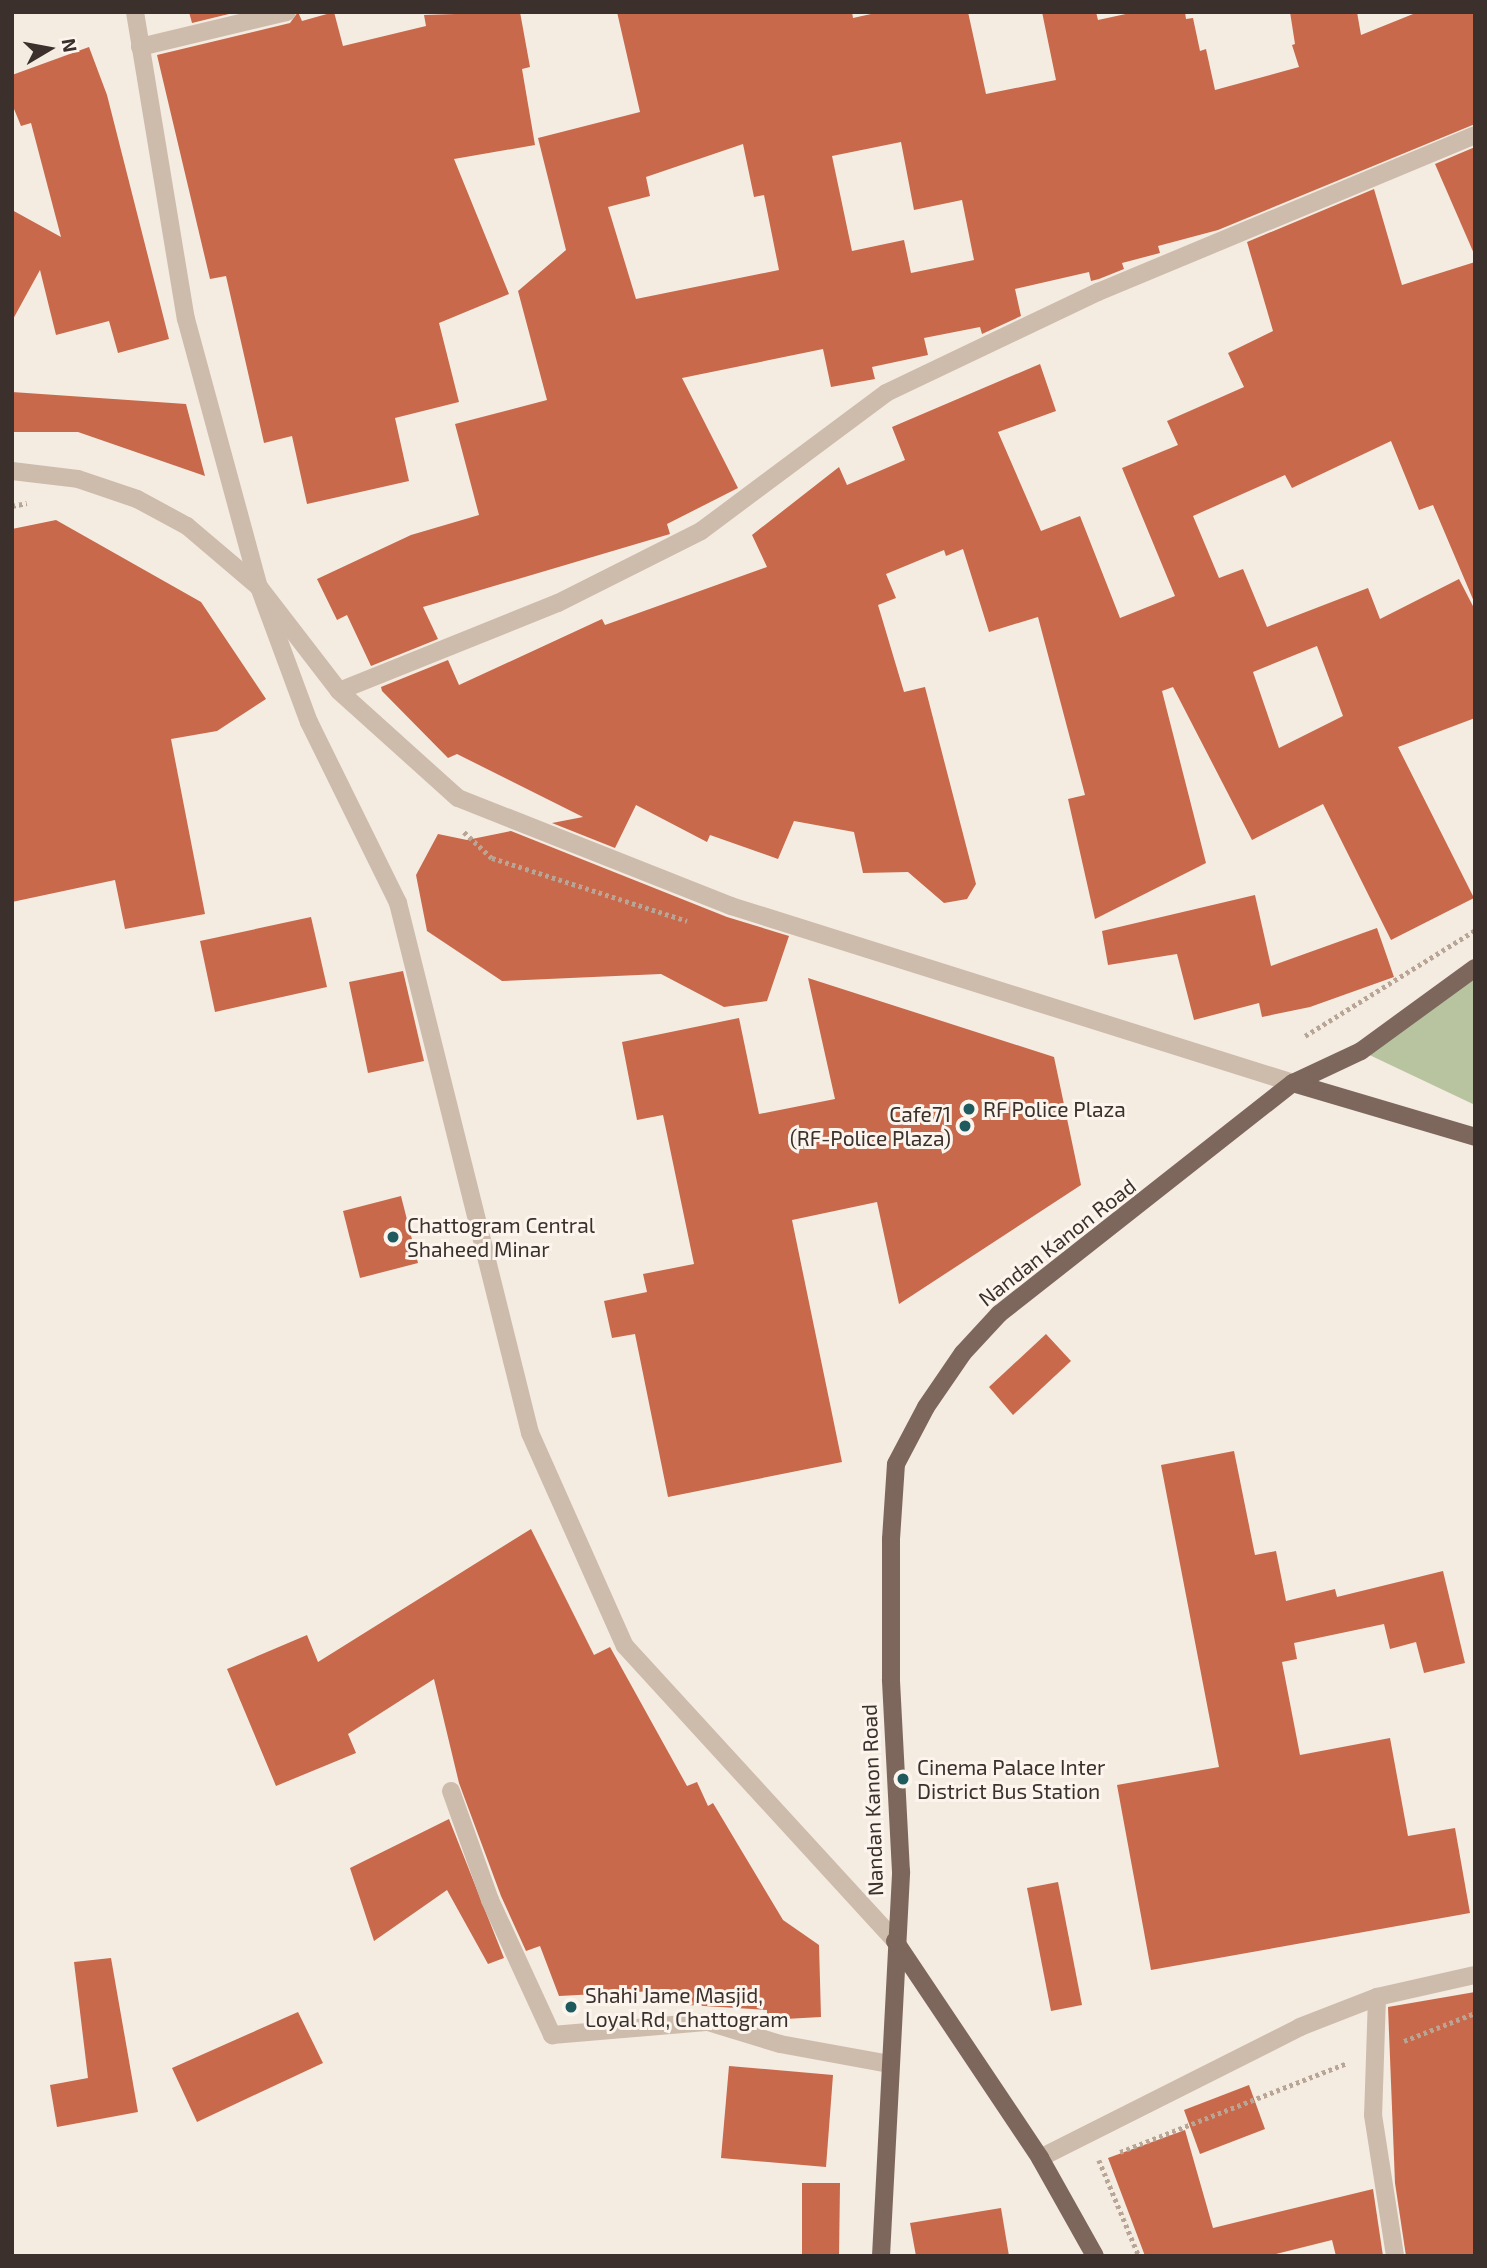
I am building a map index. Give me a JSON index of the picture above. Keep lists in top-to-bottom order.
{
  "streets": {
    "main road": ["Nandan Kanon Road"]
  },
  "places": [
    "RF Police Plaza",
    "Cafe71 (RF-Police Plaza)",
    "Chattogram Central Shaheed Minar",
    "Cinema Palace Inter District Bus Station",
    "Shahi Jame Masjid, Loyal Rd, Chattogram"
  ],
  "north": "right"
}
